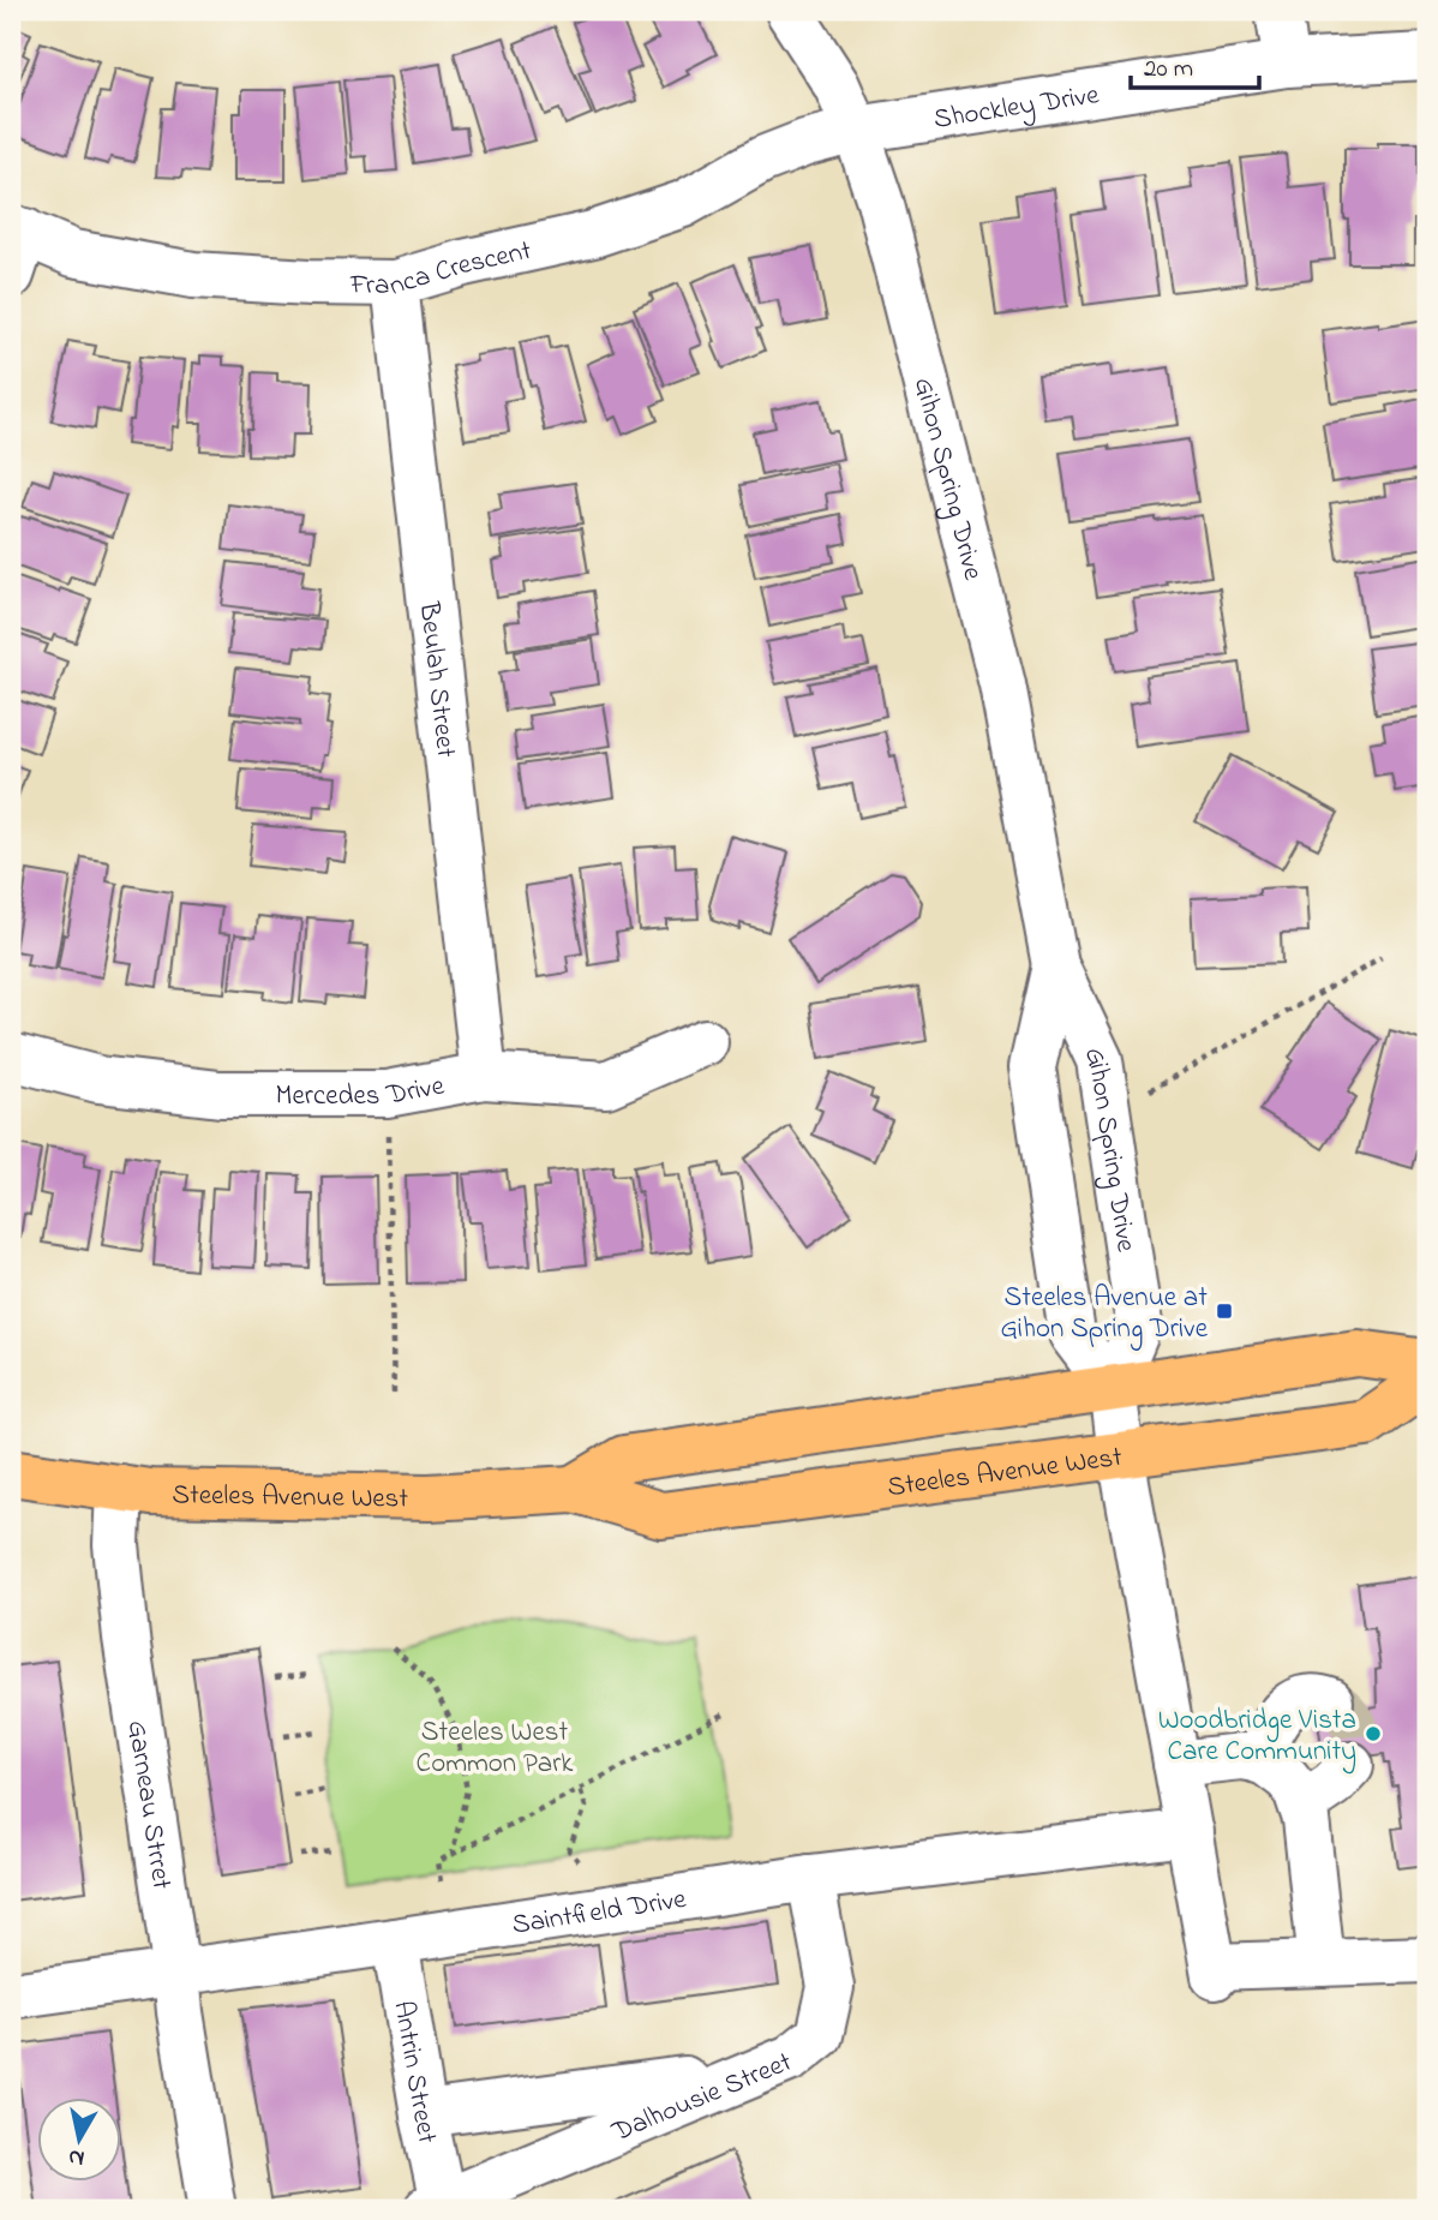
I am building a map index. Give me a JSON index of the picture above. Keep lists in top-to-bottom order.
{
  "streets": {
    "main road": ["Steeles Avenue West"],
    "street": [
      "Shockley Drive",
      "Franca Crescent",
      "Gihon Spring Drive",
      "Beulah Street",
      "Mercedes Drive",
      "Garneau Strret",
      "Saintfield Drive",
      "Antrin Street",
      "Dalhousie Street"
    ]
  },
  "crossings": [
    ["Shockley Drive", "Franca Crescent"],
    ["Shockley Drive", "Gihon Spring Drive"],
    ["Franca Crescent", "Gihon Spring Drive"],
    ["Franca Crescent", "Beulah Street"],
    ["Gihon Spring Drive", "Steeles Avenue West"],
    ["Gihon Spring Drive", "Saintfield Drive"],
    ["Beulah Street", "Mercedes Drive"],
    ["Steeles Avenue West", "Garneau Strret"],
    ["Garneau Strret", "Saintfield Drive"],
    ["Saintfield Drive", "Antrin Street"],
    ["Saintfield Drive", "Dalhousie Street"],
    ["Antrin Street", "Dalhousie Street"]
  ],
  "parks": ["Steeles West Common Park"],
  "places": {
    "transit": ["Steeles Avenue at Gihon Spring Drive"],
    "other": ["Woodbridge Vista Care Community"]
  },
  "scale_bar": "20 m",
  "north": "bottom"
}
